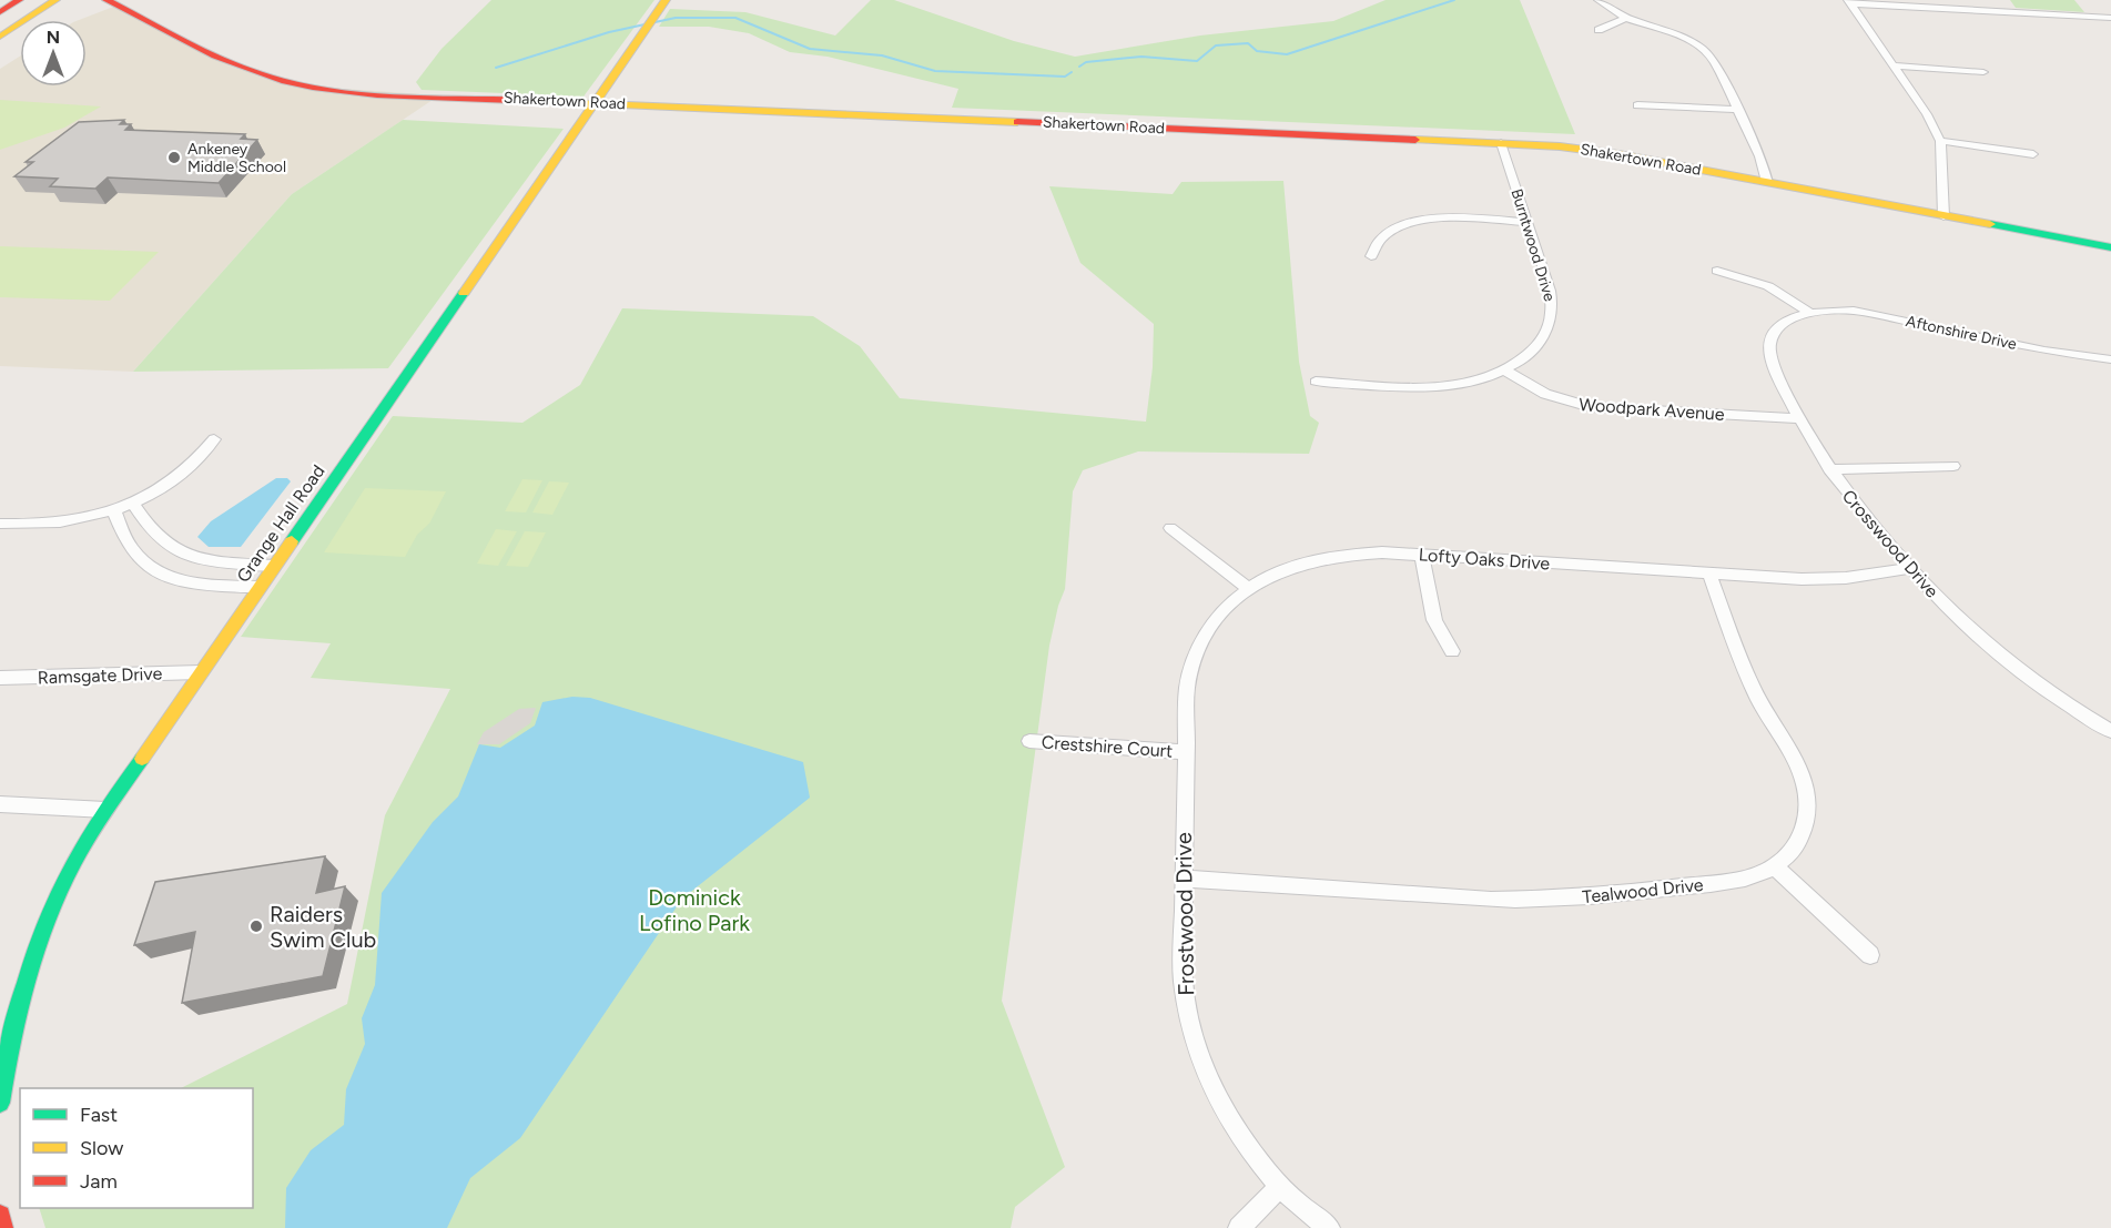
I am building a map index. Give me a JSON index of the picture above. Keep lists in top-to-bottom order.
{
  "streets": {
    "main road": ["Shakertown Road", "Grange Hall Road"],
    "street": [
      "Burntwood Drive",
      "Aftonshire Drive",
      "Woodpark Avenue",
      "Crosswood Drive",
      "Lofty Oaks Drive",
      "Ramsgate Drive",
      "Crestshire Court",
      "Tealwood Drive",
      "Frostwood Drive"
    ]
  },
  "crossings": [
    ["Shakertown Road", "Burntwood Drive"],
    ["Shakertown Road", "Grange Hall Road"],
    ["Burntwood Drive", "Woodpark Avenue"],
    ["Aftonshire Drive", "Crosswood Drive"],
    ["Woodpark Avenue", "Crosswood Drive"],
    ["Grange Hall Road", "Ramsgate Drive"],
    ["Crosswood Drive", "Lofty Oaks Drive"],
    ["Lofty Oaks Drive", "Crestshire Court"],
    ["Lofty Oaks Drive", "Tealwood Drive"],
    ["Lofty Oaks Drive", "Frostwood Drive"],
    ["Crestshire Court", "Frostwood Drive"],
    ["Tealwood Drive", "Frostwood Drive"]
  ],
  "parks": ["Dominick Lofino Park"],
  "places": ["Ankeney Middle School", "Raiders Swim Club"],
  "legend": ["Fast", "Slow", "Jam"],
  "north": "top"
}
